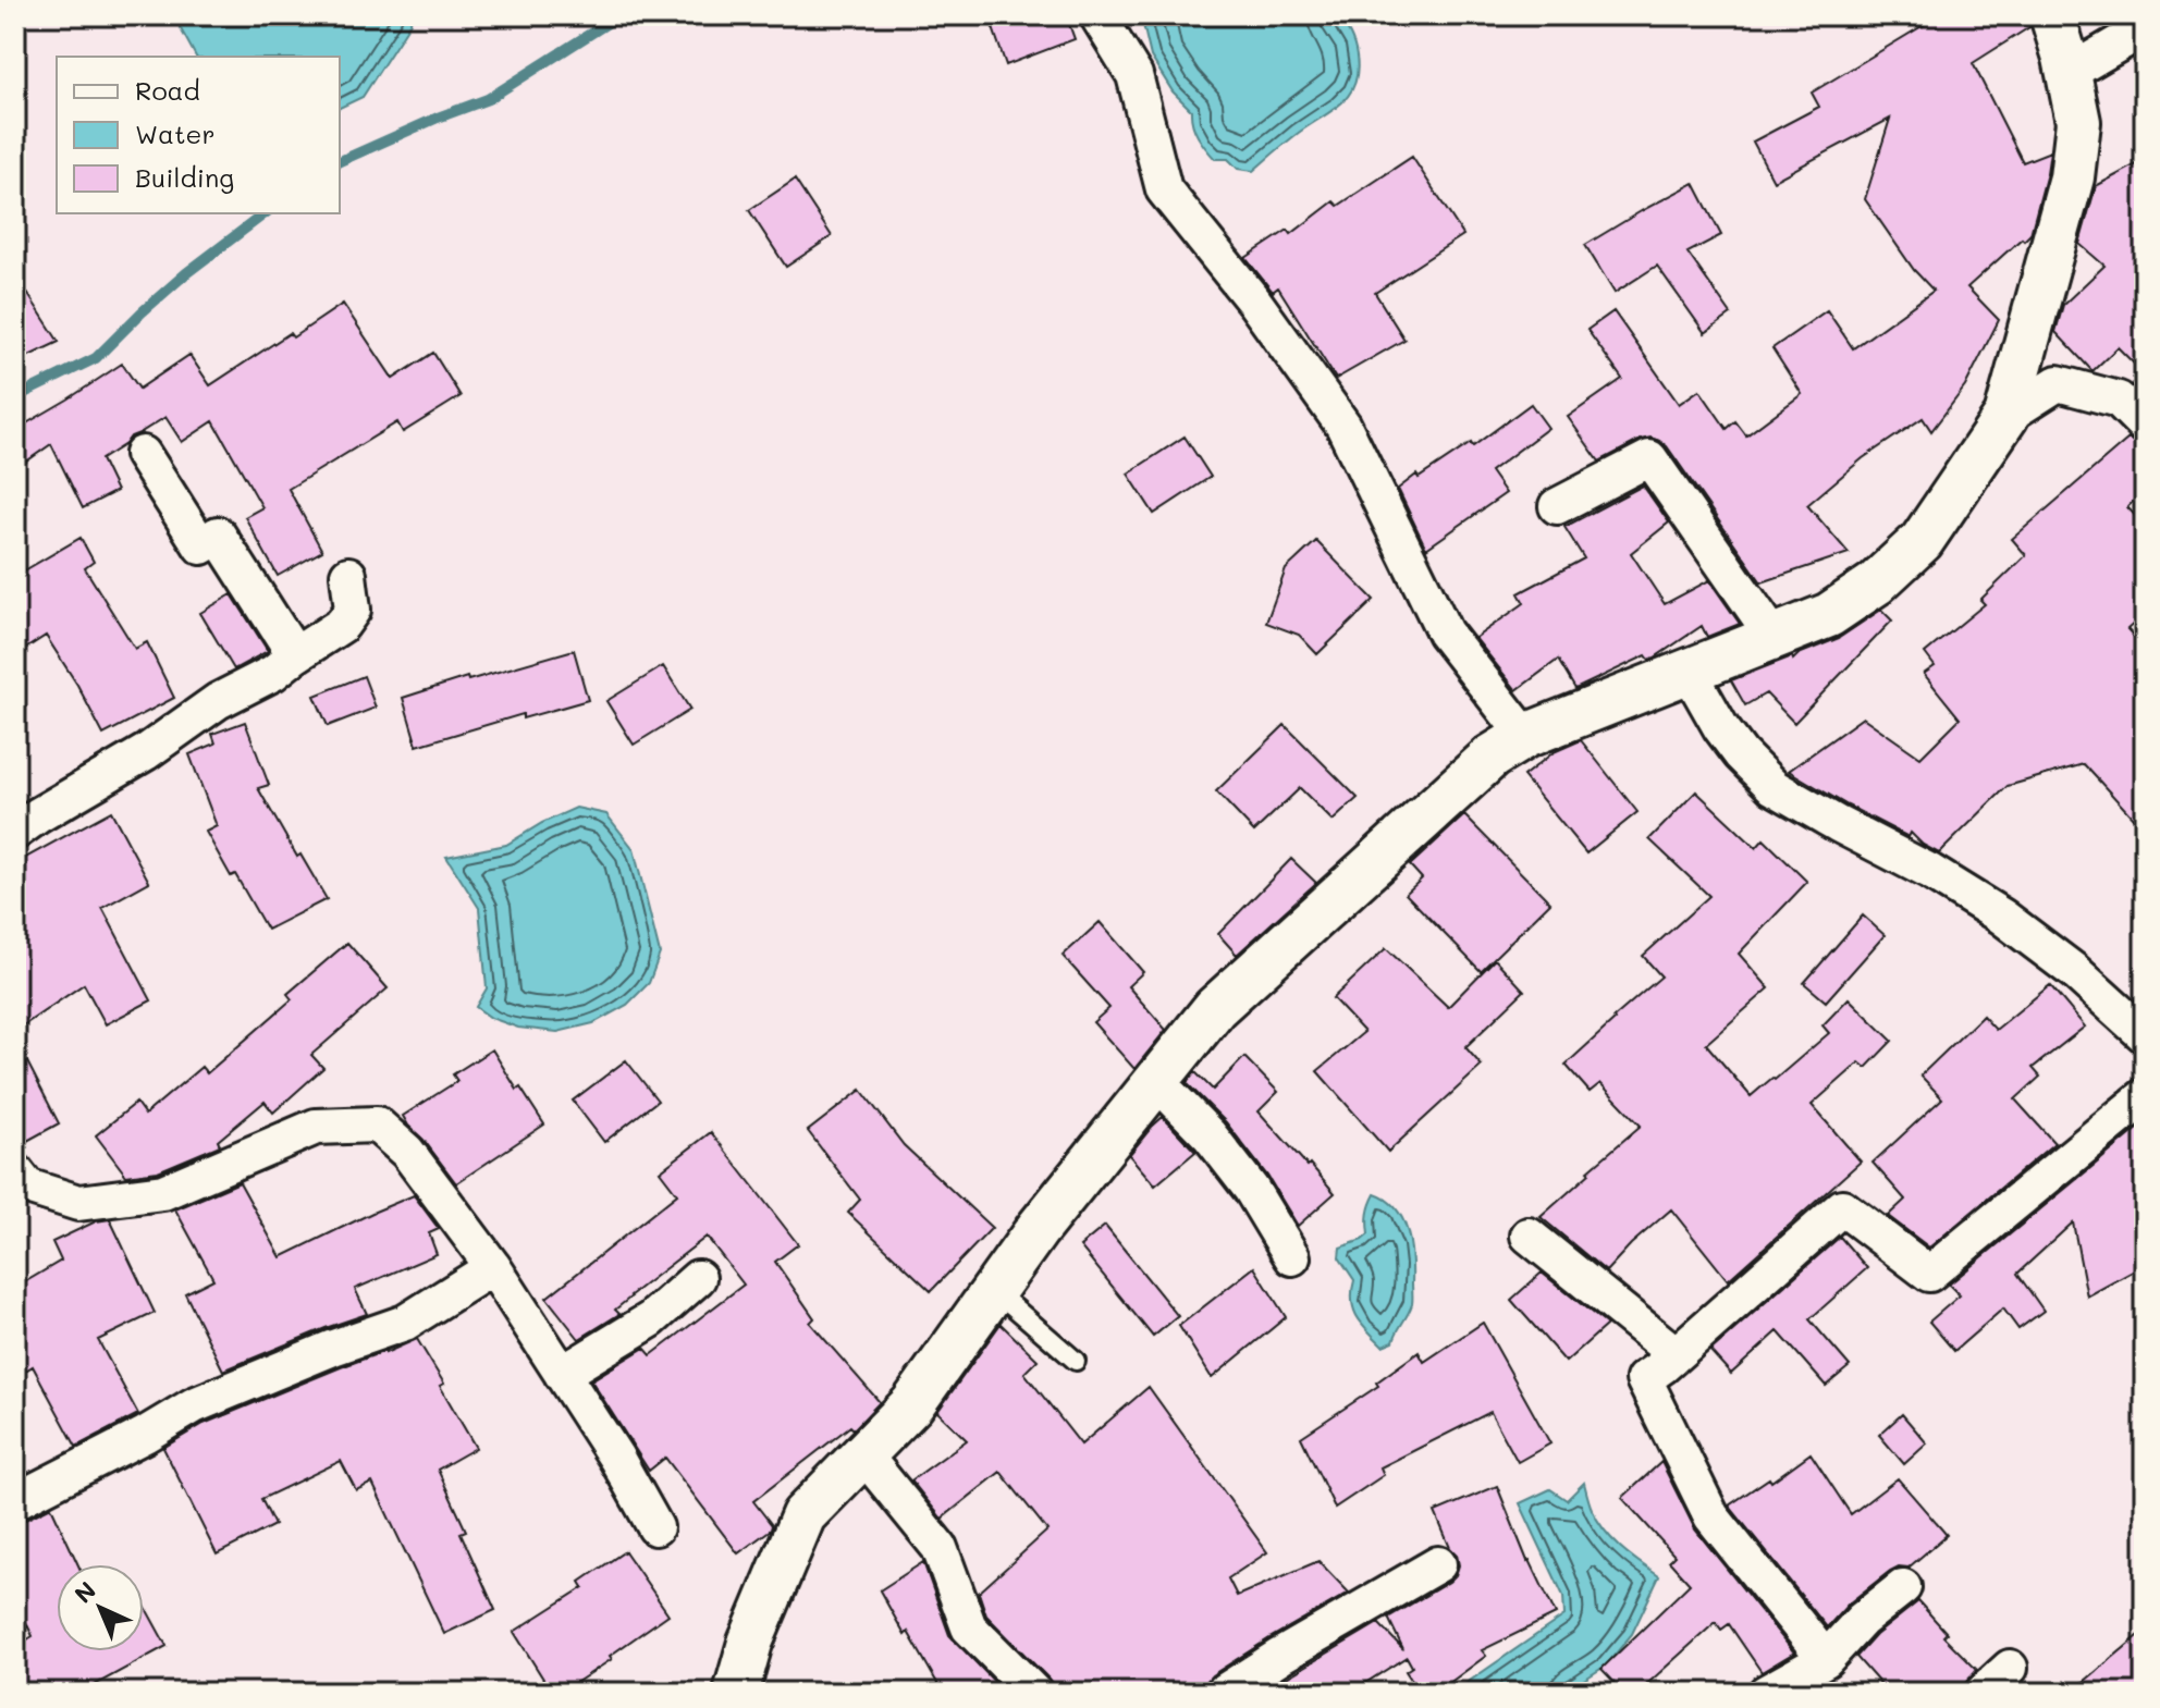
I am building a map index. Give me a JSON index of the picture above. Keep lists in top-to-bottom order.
{
  "legend": ["Road", "Water", "Building"],
  "north": "top left"
}
